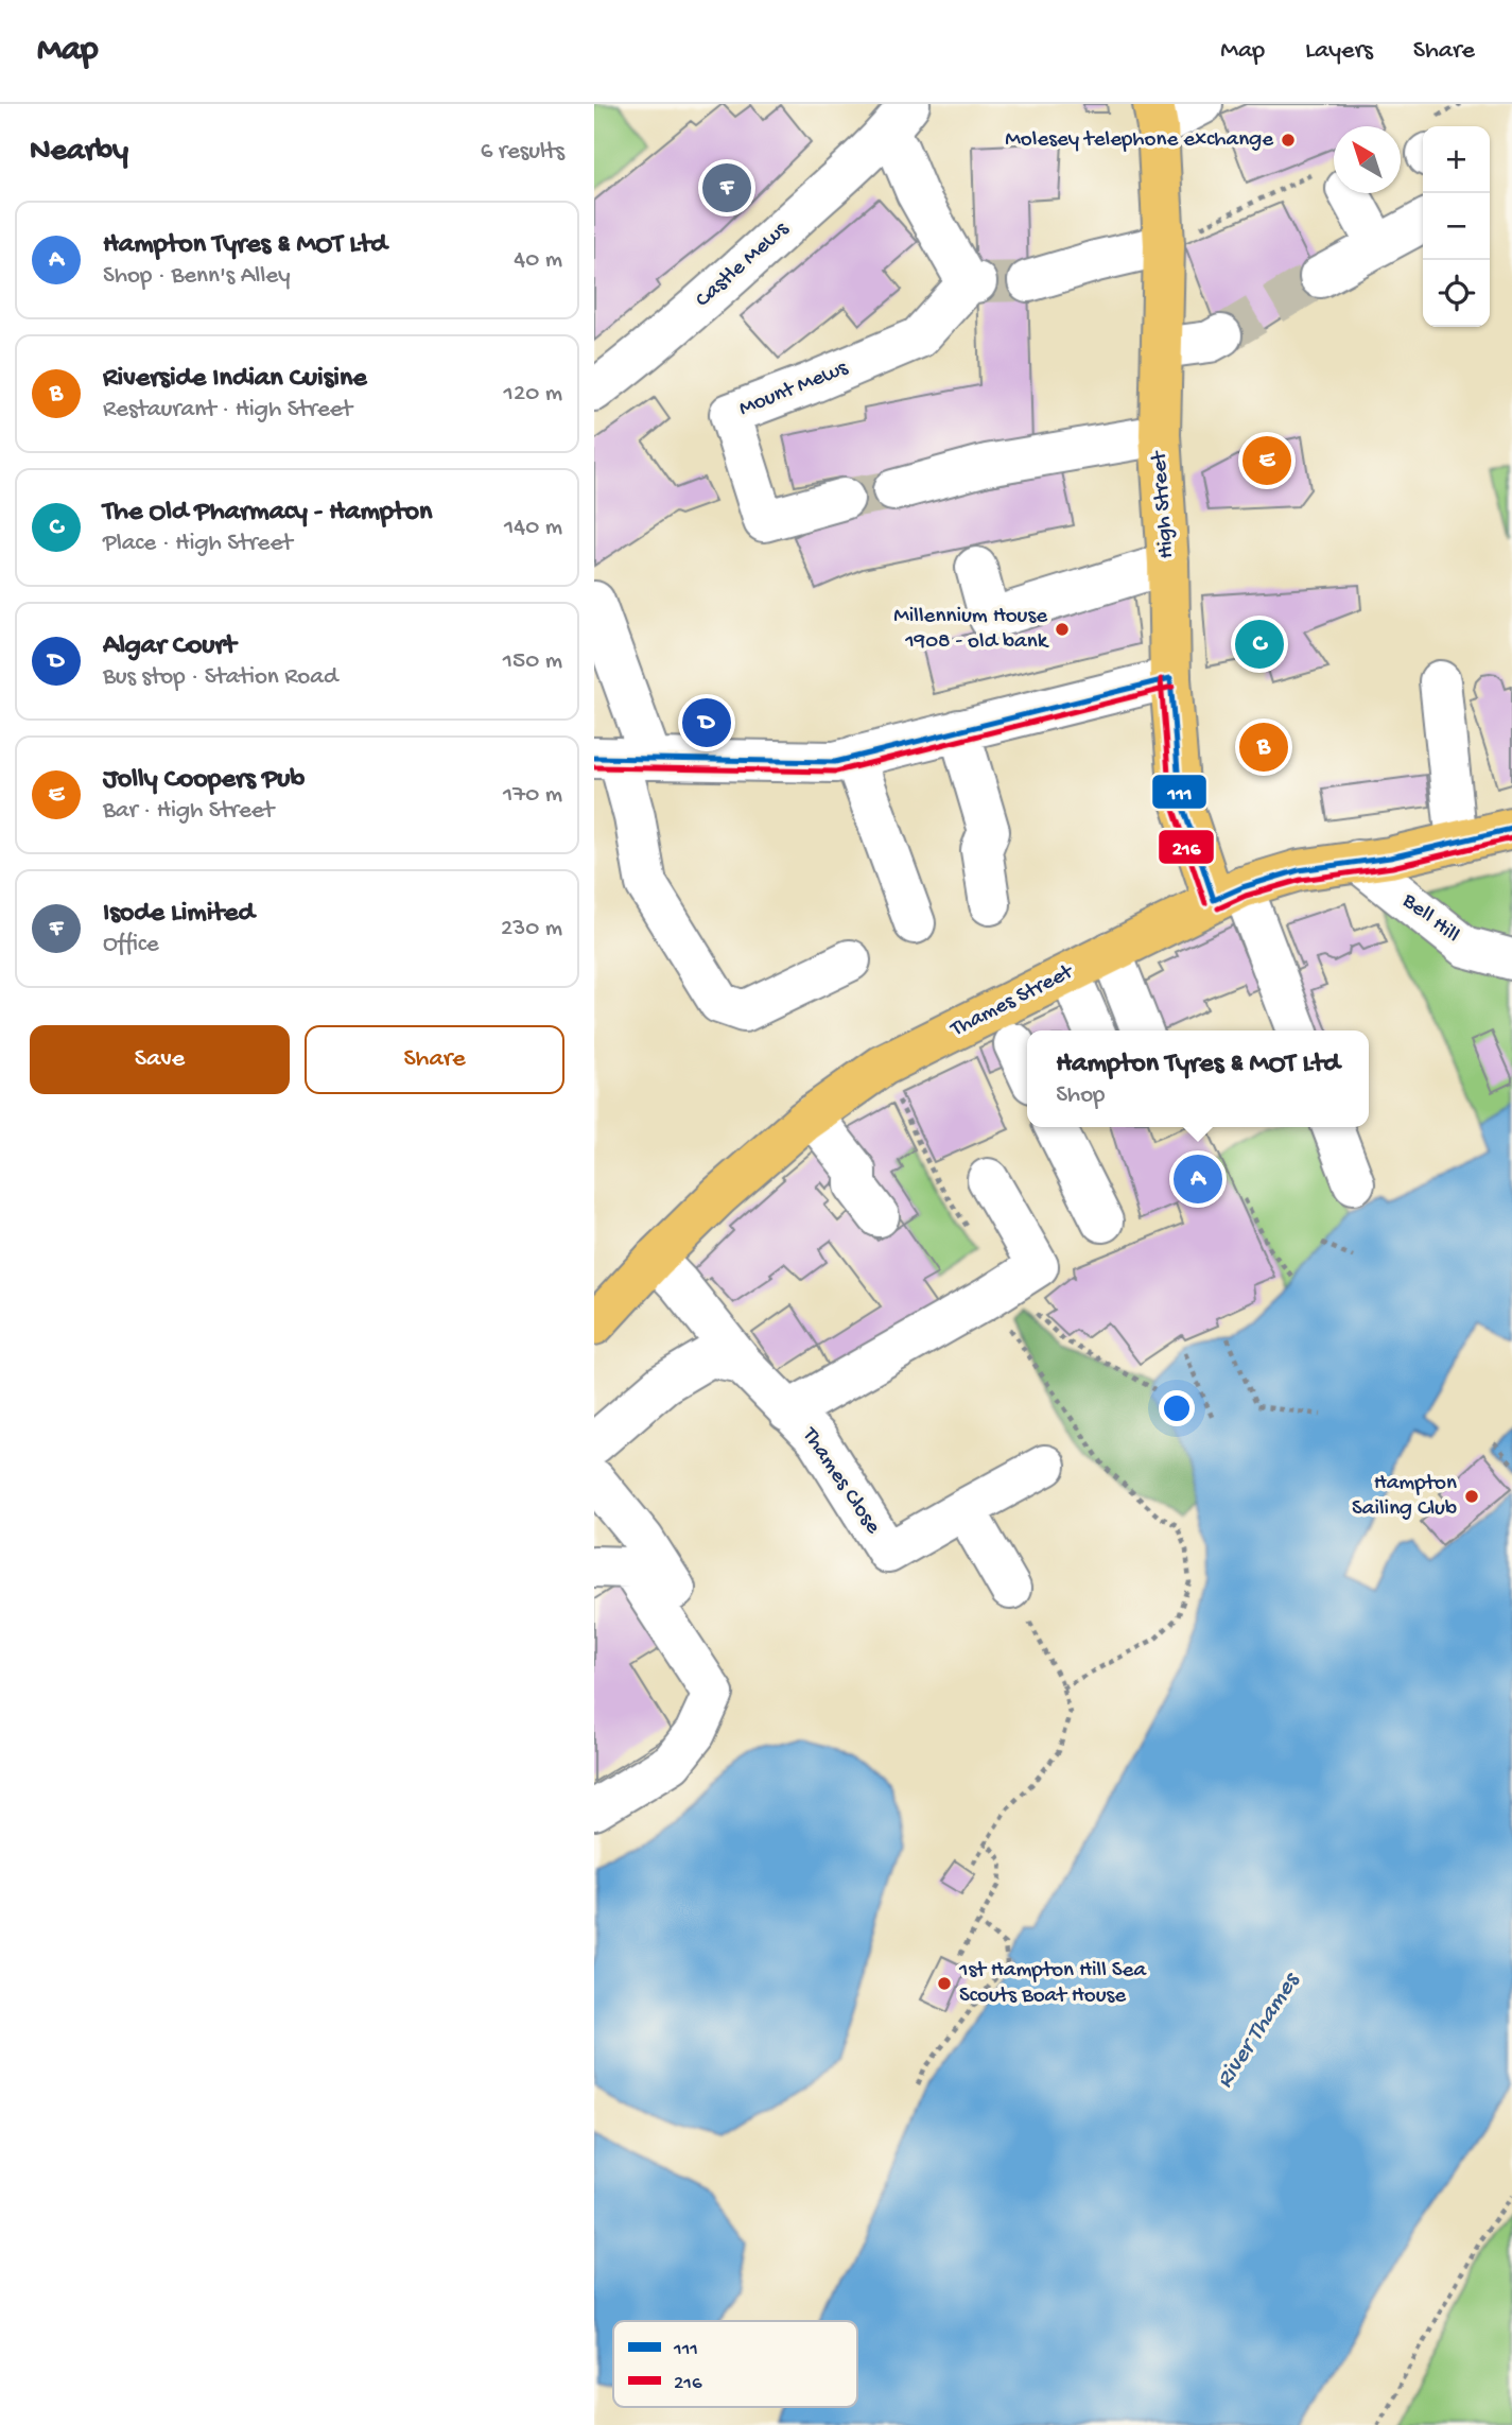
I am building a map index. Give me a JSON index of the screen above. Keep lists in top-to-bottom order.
{
  "streets": {
    "main road": ["High Street", "Thames Street"],
    "street": [
      "Castle Mews",
      "Mount Mews",
      "Bell Hill",
      "Thames Close"
    ]
  },
  "crossings": [
    ["Castle Mews", "Mount Mews"],
    ["High Street", "Thames Street"],
    ["Bell Hill", "Thames Street"],
    ["Thames Street", "Thames Close"]
  ],
  "water": ["River Thames"],
  "places": [
    "Molesey telephone exchange",
    "Millennium House 1908 - old bank",
    "Hampton Sailing Club",
    "1st Hampton Hill Sea Scouts Boat House"
  ],
  "lines": ["transit line 111", "transit line 216"],
  "legend": ["111", "216"],
  "north": "top left",
  "page": {
    "header": "Map",
    "nav": ["Map", "Layers", "Share"],
    "heading": ["Nearby", "6 results"],
    "map_buttons": ["+", "−"],
    "pins": [
      "F",
      "E",
      "C",
      "D",
      "B",
      "A"
    ],
    "list": [
      {
        "mark": "A",
        "name": "Hampton Tyres & MOT Ltd",
        "note": "Shop · Benn's Alley",
        "value": "40 m"
      },
      {
        "mark": "B",
        "name": "Riverside Indian Cuisine",
        "note": "Restaurant · High Street",
        "value": "120 m"
      },
      {
        "mark": "C",
        "name": "The Old Pharmacy - Hampton",
        "note": "Place · High Street",
        "value": "140 m"
      },
      {
        "mark": "D",
        "name": "Algar Court",
        "note": "Bus stop · Station Road",
        "value": "150 m"
      },
      {
        "mark": "E",
        "name": "Jolly Coopers Pub",
        "note": "Bar · High Street",
        "value": "170 m"
      },
      {
        "mark": "F",
        "name": "Isode Limited",
        "note": "Office",
        "value": "230 m"
      }
    ],
    "buttons": ["Save", "Share"],
    "popup": ["Hampton Tyres & MOT Ltd", "Shop"]
  }
}
